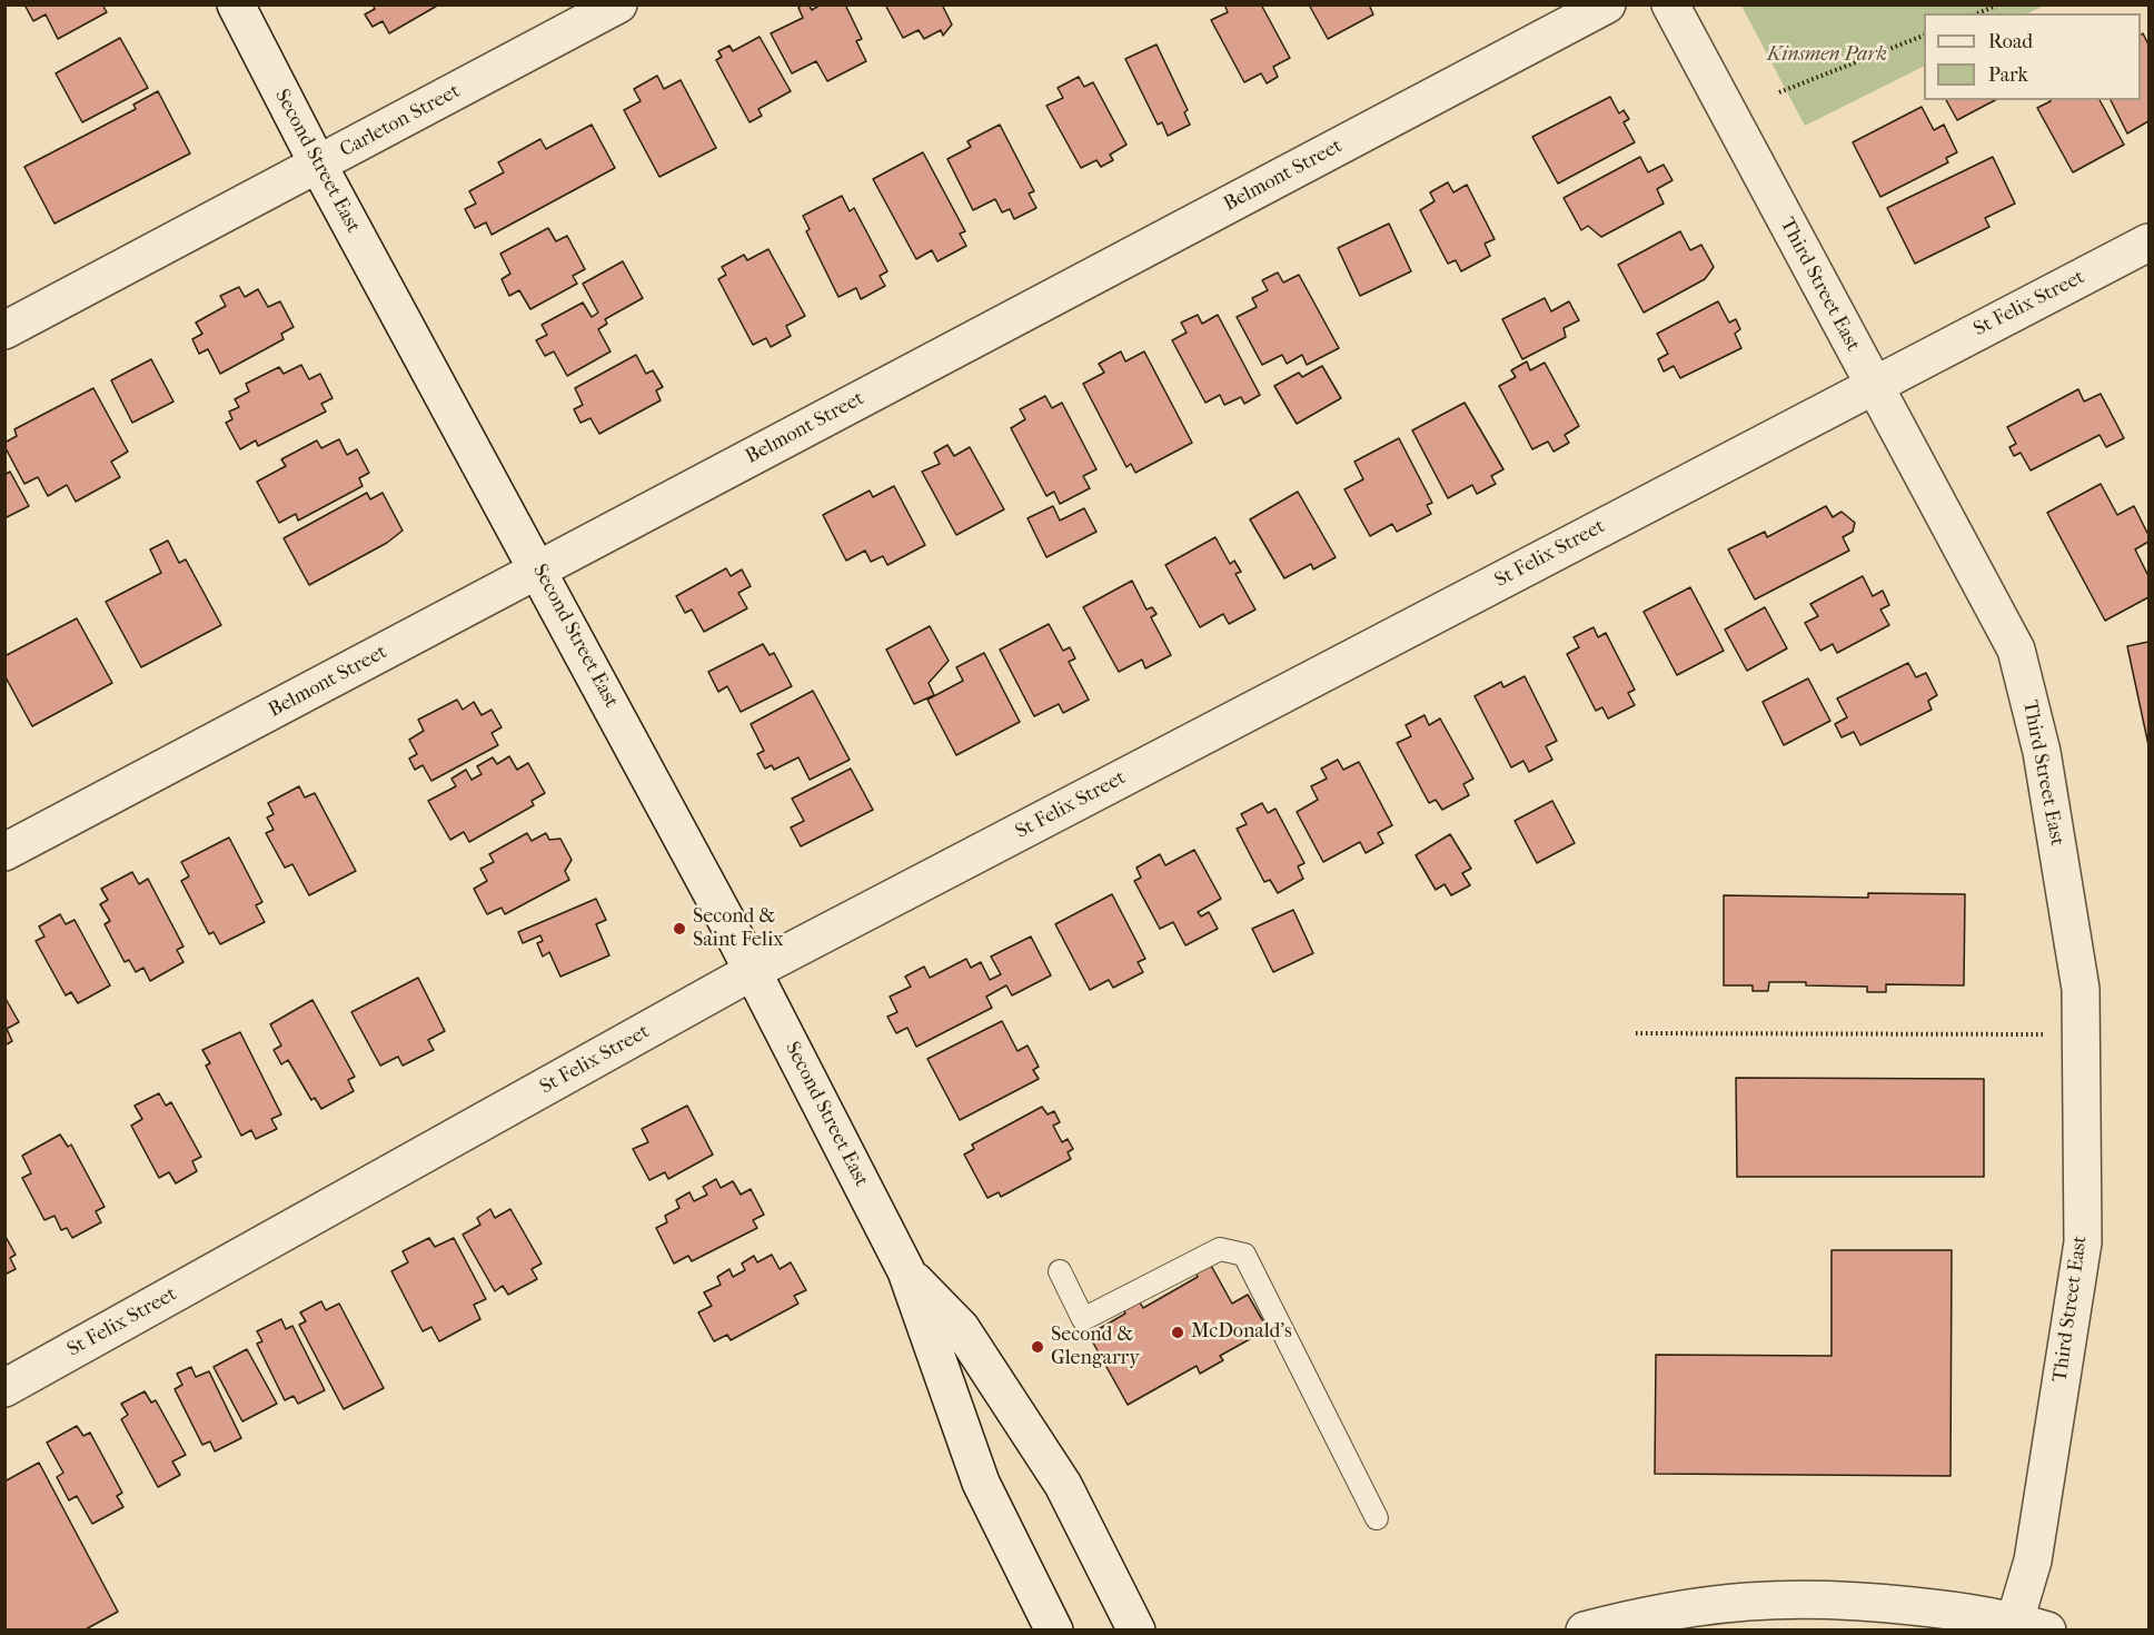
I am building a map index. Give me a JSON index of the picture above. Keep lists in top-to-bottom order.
{
  "streets": {
    "street": [
      "Carleton Street",
      "Second Street East",
      "Belmont Street",
      "Third Street East",
      "St Felix Street"
    ]
  },
  "crossings": [
    ["Carleton Street", "Second Street East"],
    ["Second Street East", "Belmont Street"],
    ["Second Street East", "St Felix Street"],
    ["Third Street East", "St Felix Street"]
  ],
  "parks": ["Kinsmen Park"],
  "places": ["Second & Saint Felix", "McDonald's", "Second & Glengarry"],
  "legend": ["Road", "Park"]
}
